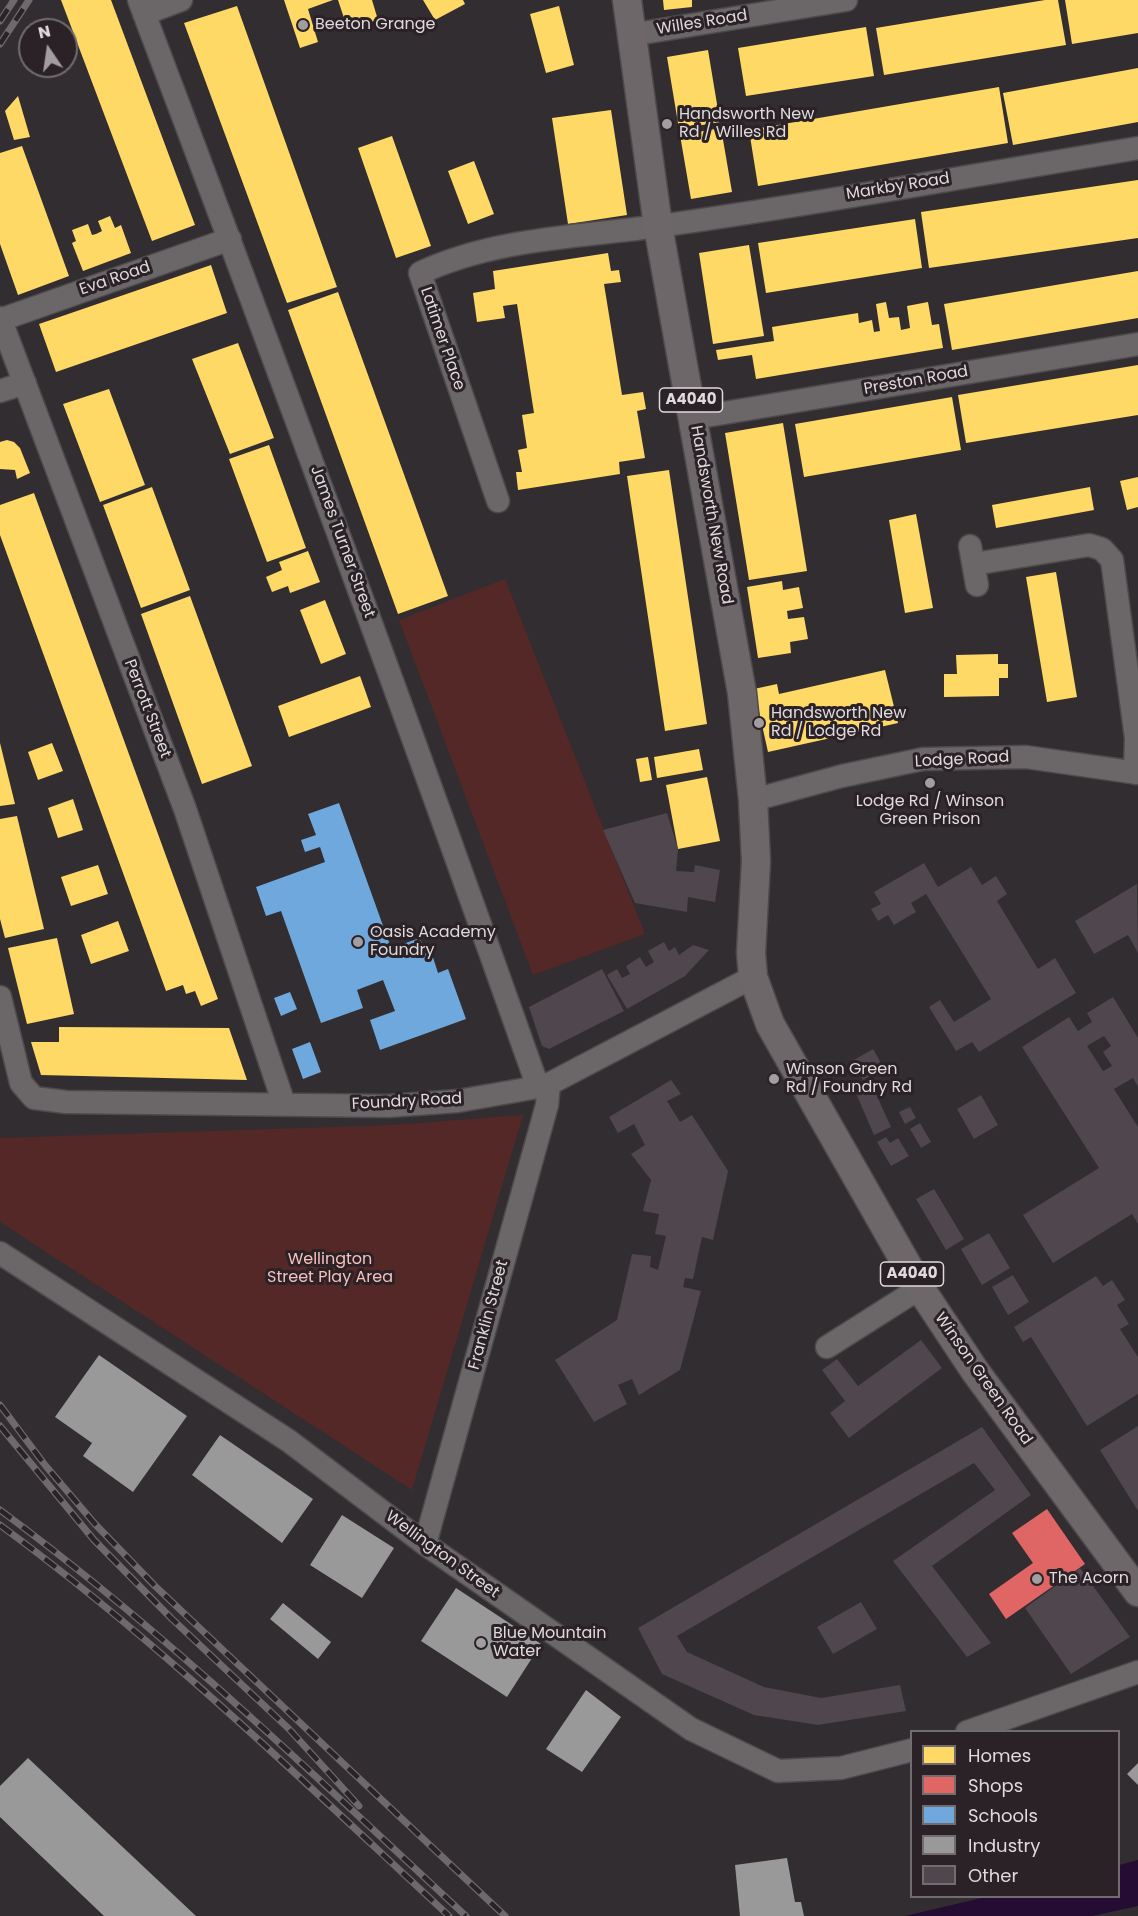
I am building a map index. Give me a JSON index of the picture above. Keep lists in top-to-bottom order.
{
  "streets": {
    "main road": ["A4040", "Handsworth New Road", "Winson Green Road"],
    "street": [
      "Willes Road",
      "Markby Road",
      "Eva Road",
      "Latimer Place",
      "Preston Road",
      "James Turner Street",
      "Perrott Street",
      "Lodge Road",
      "Foundry Road",
      "Franklin Street",
      "Wellington Street"
    ]
  },
  "crossings": [
    ["Willes Road", "Handsworth New Road"],
    ["Markby Road", "Latimer Place"],
    ["Markby Road", "Handsworth New Road"],
    ["Eva Road", "James Turner Street"],
    ["Eva Road", "Perrott Street"],
    ["Latimer Place", "Handsworth New Road"],
    ["Preston Road", "Handsworth New Road"],
    ["Handsworth New Road", "Lodge Road"],
    ["Handsworth New Road", "Winson Green Road"],
    ["James Turner Street", "Foundry Road"],
    ["James Turner Street", "Franklin Street"],
    ["Perrott Street", "Foundry Road"],
    ["Foundry Road", "Franklin Street"],
    ["Foundry Road", "Winson Green Road"],
    ["Franklin Street", "Wellington Street"]
  ],
  "parks": ["Wellington Street Play Area"],
  "places": [
    "Beeton Grange",
    "Handsworth New Rd / Willes Rd",
    "Handsworth New Rd / Lodge Rd",
    "Lodge Rd / Winson Green Prison",
    "Oasis Academy Foundry",
    "Winson Green Rd / Foundry Rd",
    "The Acorn",
    "Blue Mountain Water"
  ],
  "legend": [
    "Homes",
    "Shops",
    "Schools",
    "Industry",
    "Other"
  ],
  "north": "top"
}
